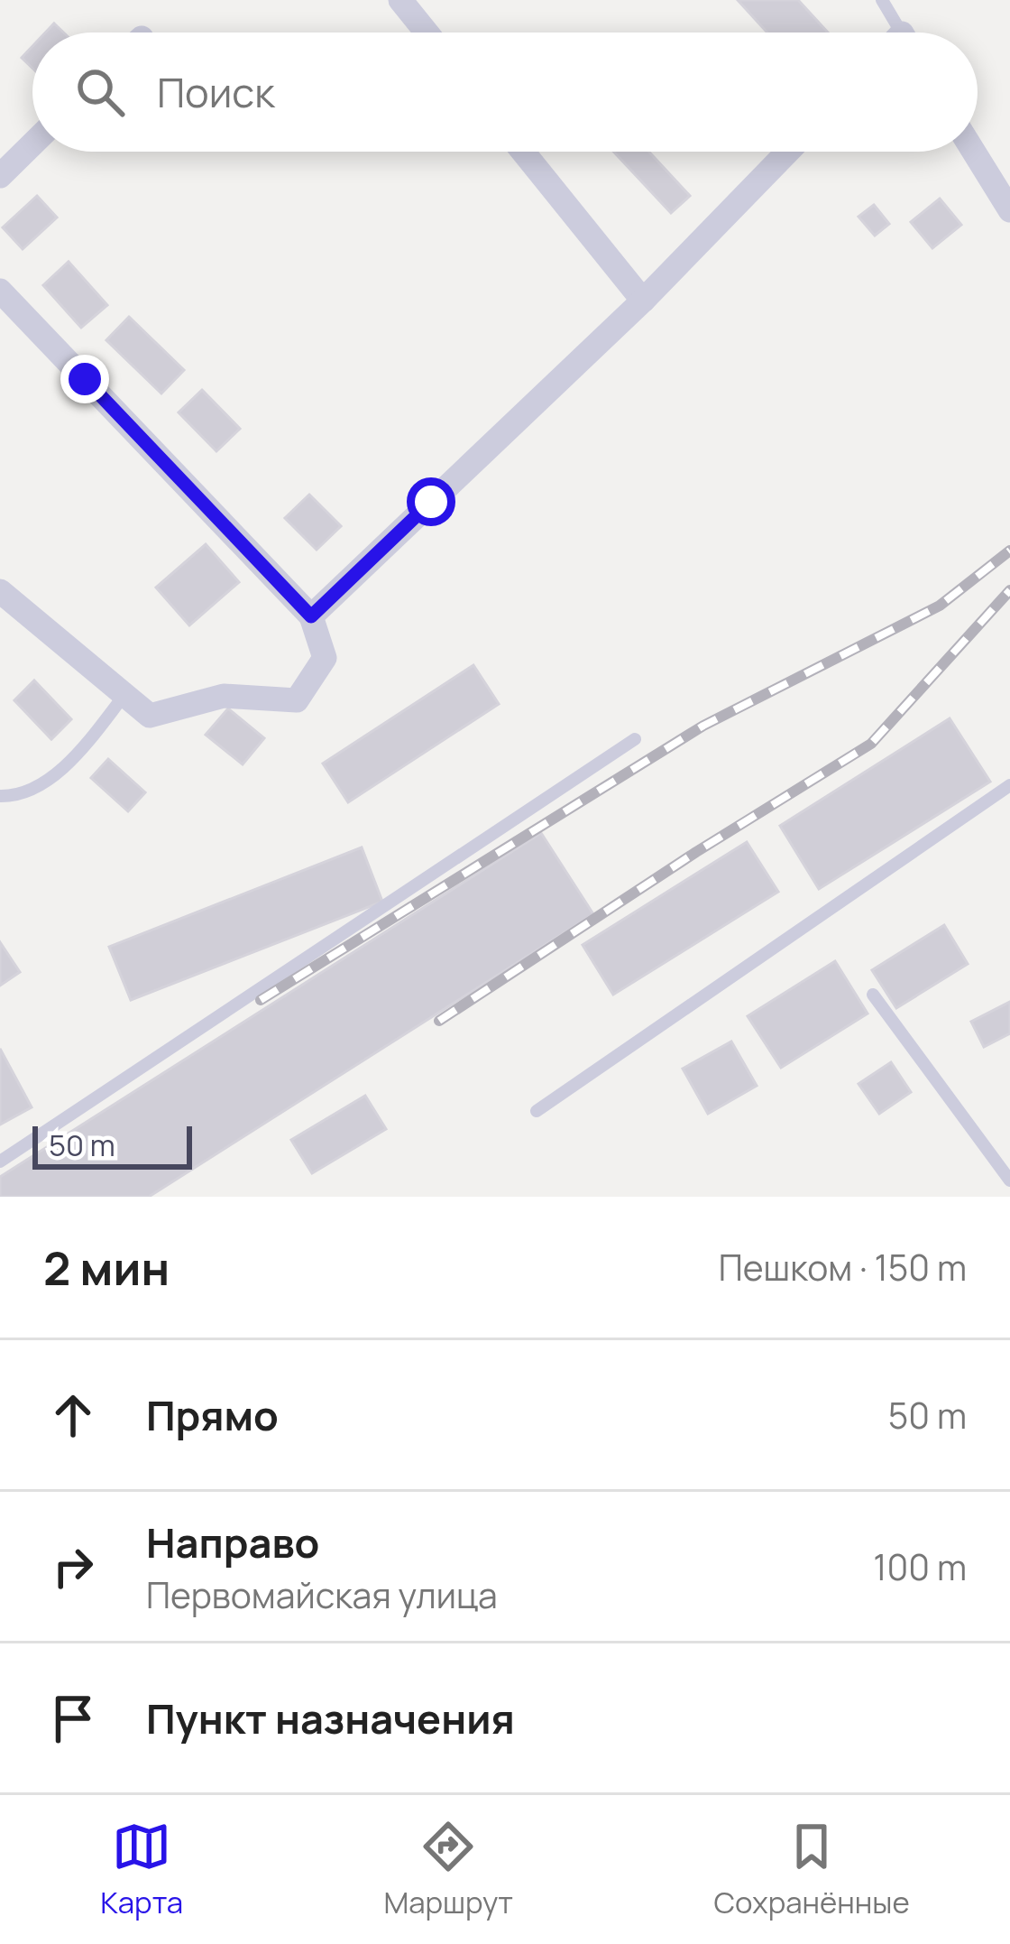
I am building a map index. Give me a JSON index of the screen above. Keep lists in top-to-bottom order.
{
  "scale_bar": "50 m",
  "page": {
    "search": "Поиск",
    "scale": "50 m",
    "heading": ["2 мин", "Пешком · 150 m"],
    "list": [
      ["Прямо", "50 m"],
      ["Направо", "Первомайская улица", "100 m"],
      "Пункт назначения"
    ],
    "nav": ["Карта", "Маршрут", "Сохранённые"]
  }
}
